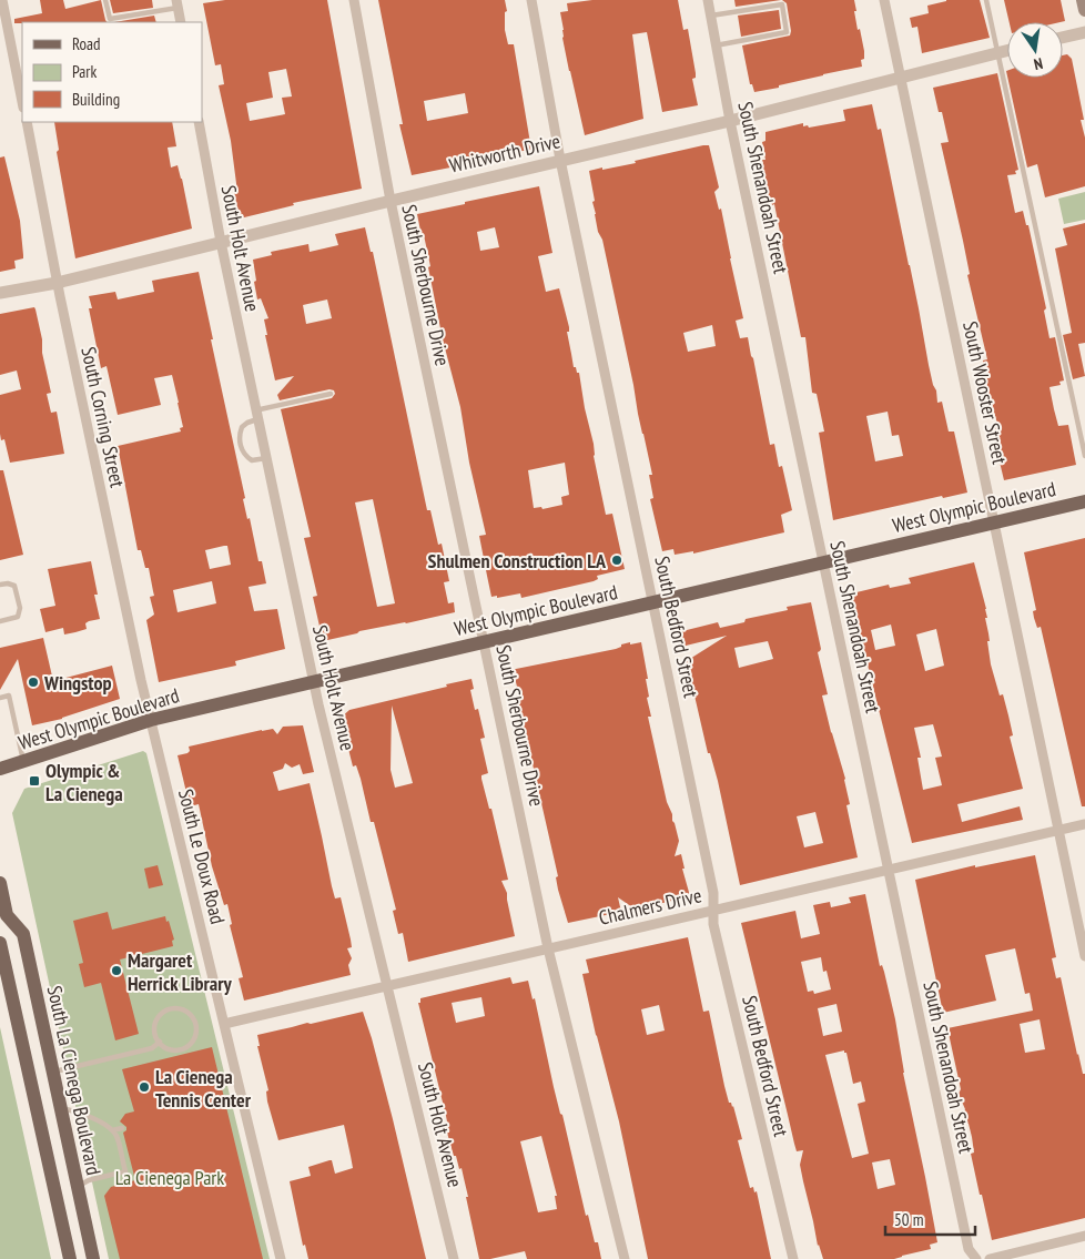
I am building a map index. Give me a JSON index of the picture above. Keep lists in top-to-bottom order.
{
  "streets": {
    "main road": ["West Olympic Boulevard", "South La Cienega Boulevard"],
    "street": [
      "Whitworth Drive",
      "South Shenandoah Street",
      "South Holt Avenue",
      "South Sherbourne Drive",
      "South Wooster Street",
      "South Corning Street",
      "South Bedford Street",
      "South Le Doux Road",
      "Chalmers Drive"
    ]
  },
  "crossings": [
    ["Whitworth Drive", "South Shenandoah Street"],
    ["Whitworth Drive", "South Holt Avenue"],
    ["Whitworth Drive", "South Sherbourne Drive"],
    ["Whitworth Drive", "South Wooster Street"],
    ["Whitworth Drive", "South Corning Street"],
    ["Whitworth Drive", "South Bedford Street"],
    ["South Shenandoah Street", "West Olympic Boulevard"],
    ["South Shenandoah Street", "Chalmers Drive"],
    ["South Holt Avenue", "West Olympic Boulevard"],
    ["South Holt Avenue", "Chalmers Drive"],
    ["South Sherbourne Drive", "West Olympic Boulevard"],
    ["South Sherbourne Drive", "Chalmers Drive"],
    ["South Wooster Street", "West Olympic Boulevard"],
    ["South Wooster Street", "Chalmers Drive"],
    ["South Corning Street", "West Olympic Boulevard"],
    ["South Corning Street", "South Le Doux Road"],
    ["West Olympic Boulevard", "South Bedford Street"],
    ["West Olympic Boulevard", "South Le Doux Road"],
    ["South Bedford Street", "Chalmers Drive"],
    ["South Le Doux Road", "Chalmers Drive"]
  ],
  "parks": ["La Cienega Park"],
  "places": {
    "other": [
      "Shulmen Construction LA",
      "Wingstop",
      "Margaret Herrick Library",
      "La Cienega Tennis Center"
    ],
    "transit": ["Olympic & La Cienega"]
  },
  "legend": ["Road", "Park", "Building"],
  "scale_bar": "50 m",
  "north": "bottom"
}
